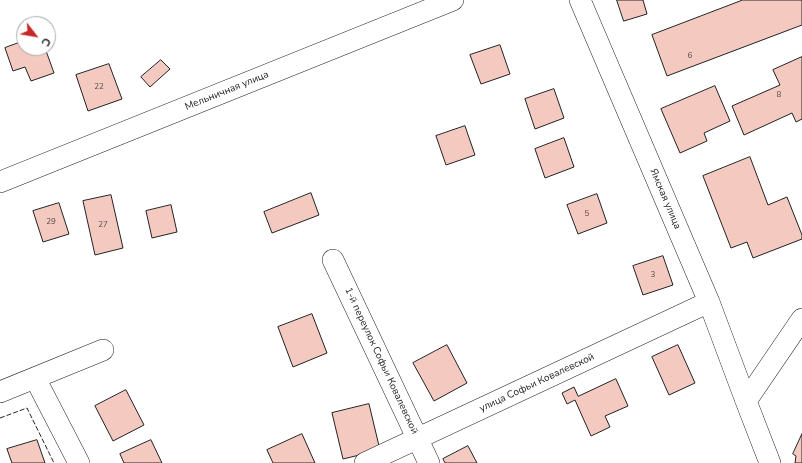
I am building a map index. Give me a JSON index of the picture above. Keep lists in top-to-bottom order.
{
  "streets": {
    "street": [
      "Мельничная улица",
      "Ямская улица",
      "1-й переулок Софьи Ковалевской",
      "улица Софьи Ковалевской"
    ]
  },
  "crossings": [
    ["Ямская улица", "улица Софьи Ковалевской"],
    ["1-й переулок Софьи Ковалевской", "улица Софьи Ковалевской"]
  ],
  "house_numbers": [
    "6",
    "22",
    "8",
    "5",
    "29",
    "27",
    "3"
  ],
  "north": "bottom right"
}
